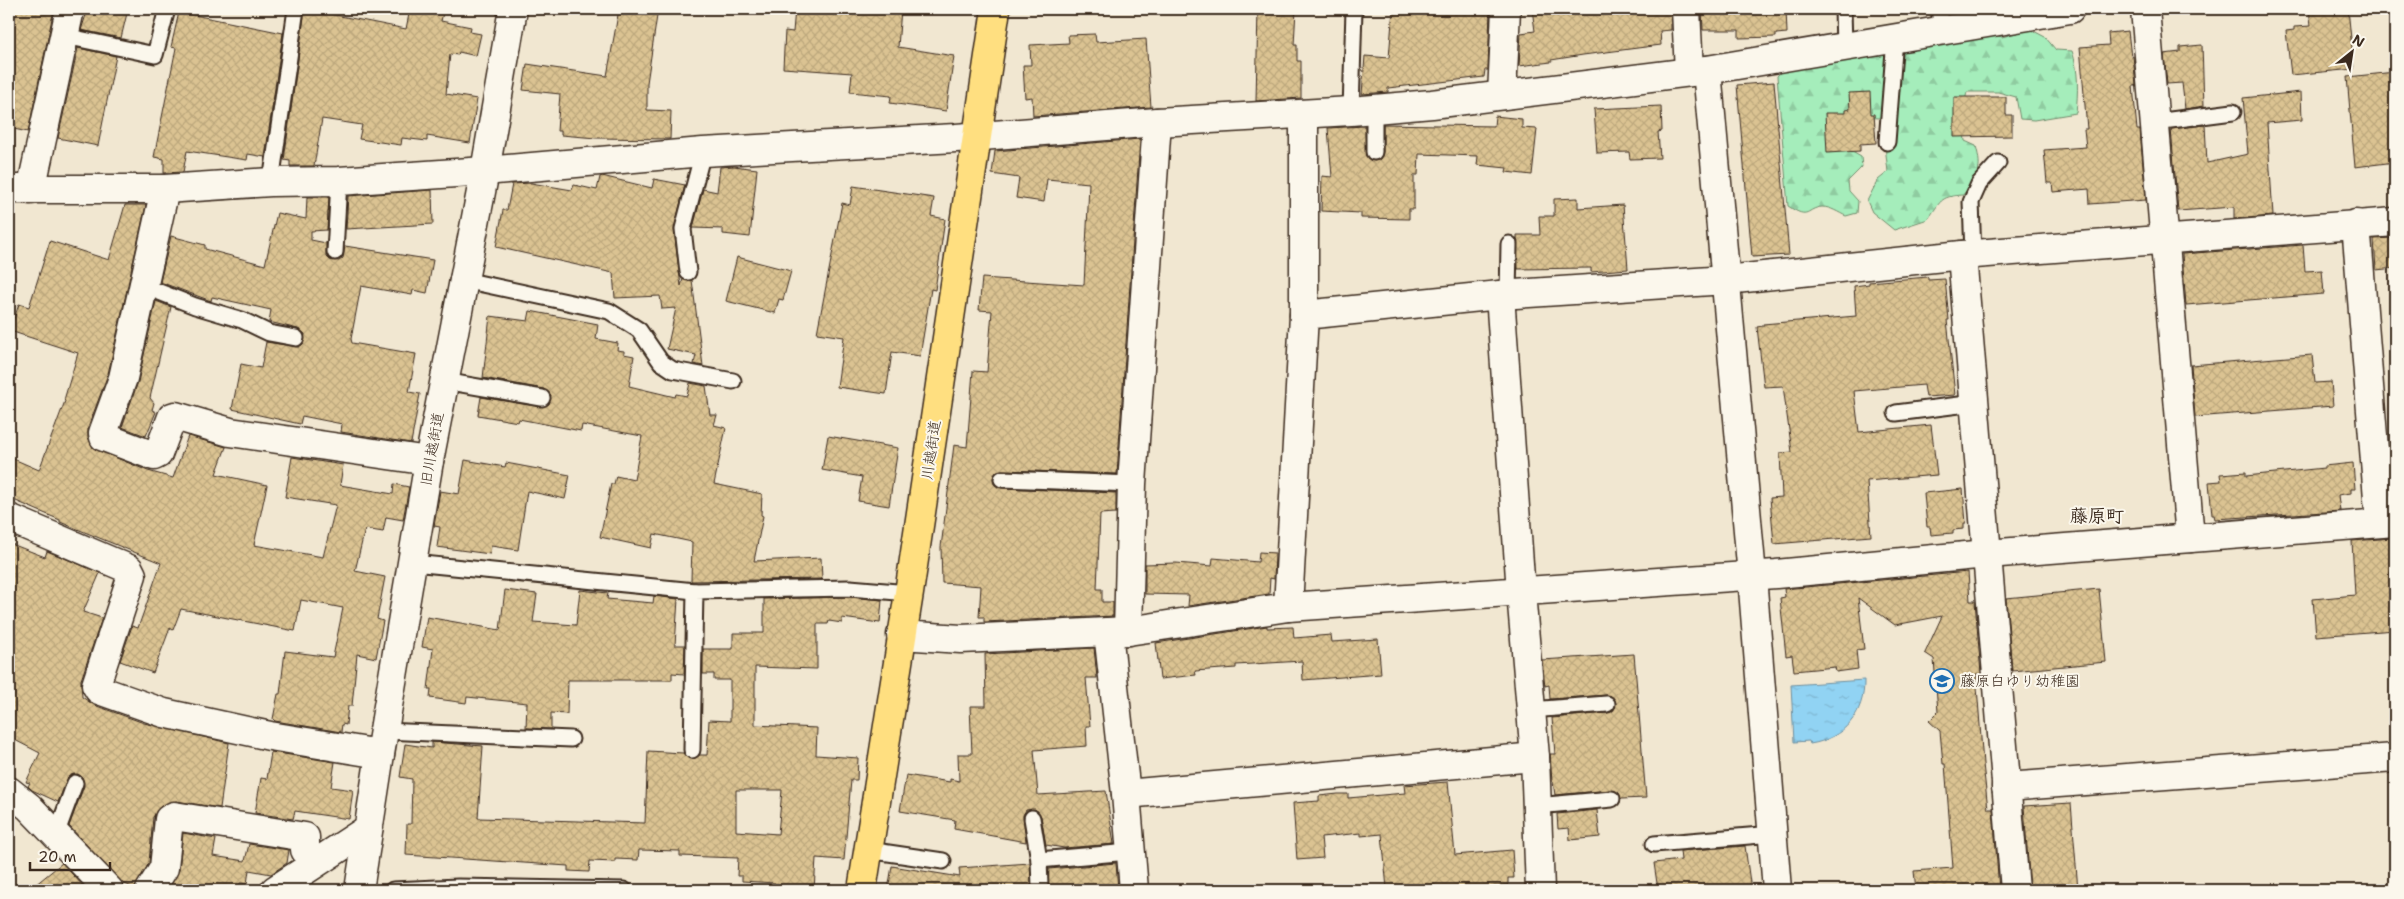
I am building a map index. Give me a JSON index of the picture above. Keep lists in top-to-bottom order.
{
  "streets": {
    "highway": ["川越街道"],
    "street": ["旧川越街道"]
  },
  "districts": ["藤原町"],
  "places": {
    "school or university": ["藤原白ゆり幼稚園"]
  },
  "scale_bar": "20 m",
  "north": "top right"
}
